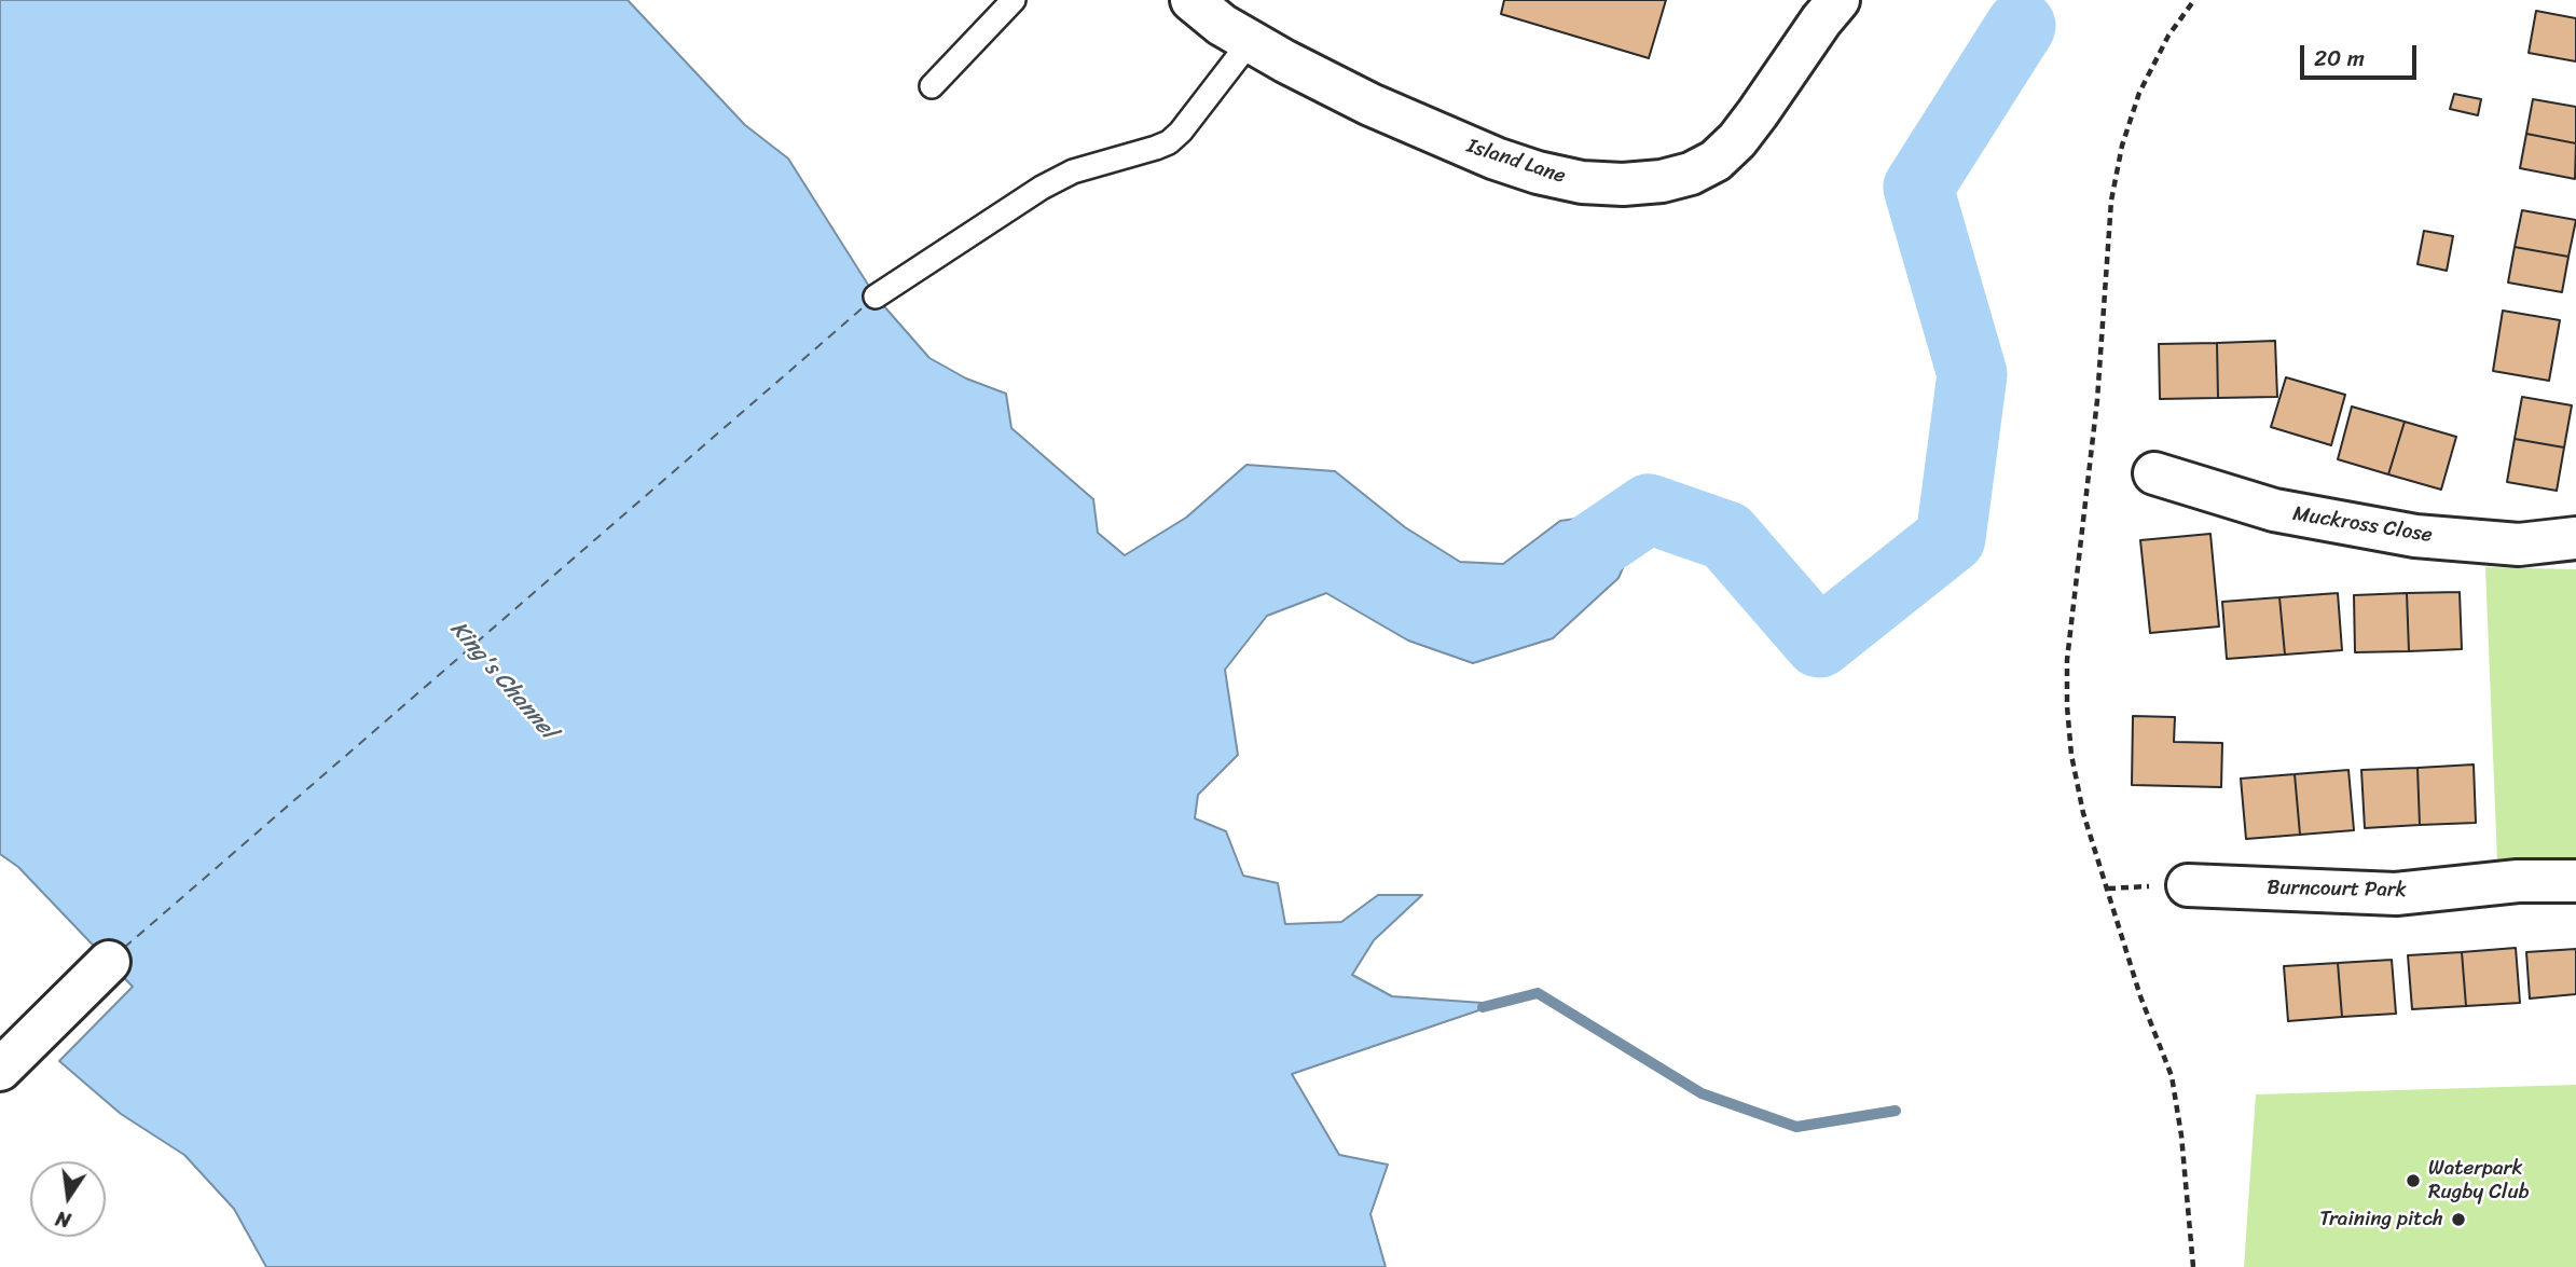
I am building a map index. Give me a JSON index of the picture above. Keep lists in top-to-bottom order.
{
  "streets": {
    "street": ["Island Lane", "Muckross Close", "Burncourt Park"]
  },
  "water": ["King's Channel"],
  "places": ["Waterpark Rugby Club", "Training pitch"],
  "scale_bar": "20 m",
  "north": "bottom"
}
